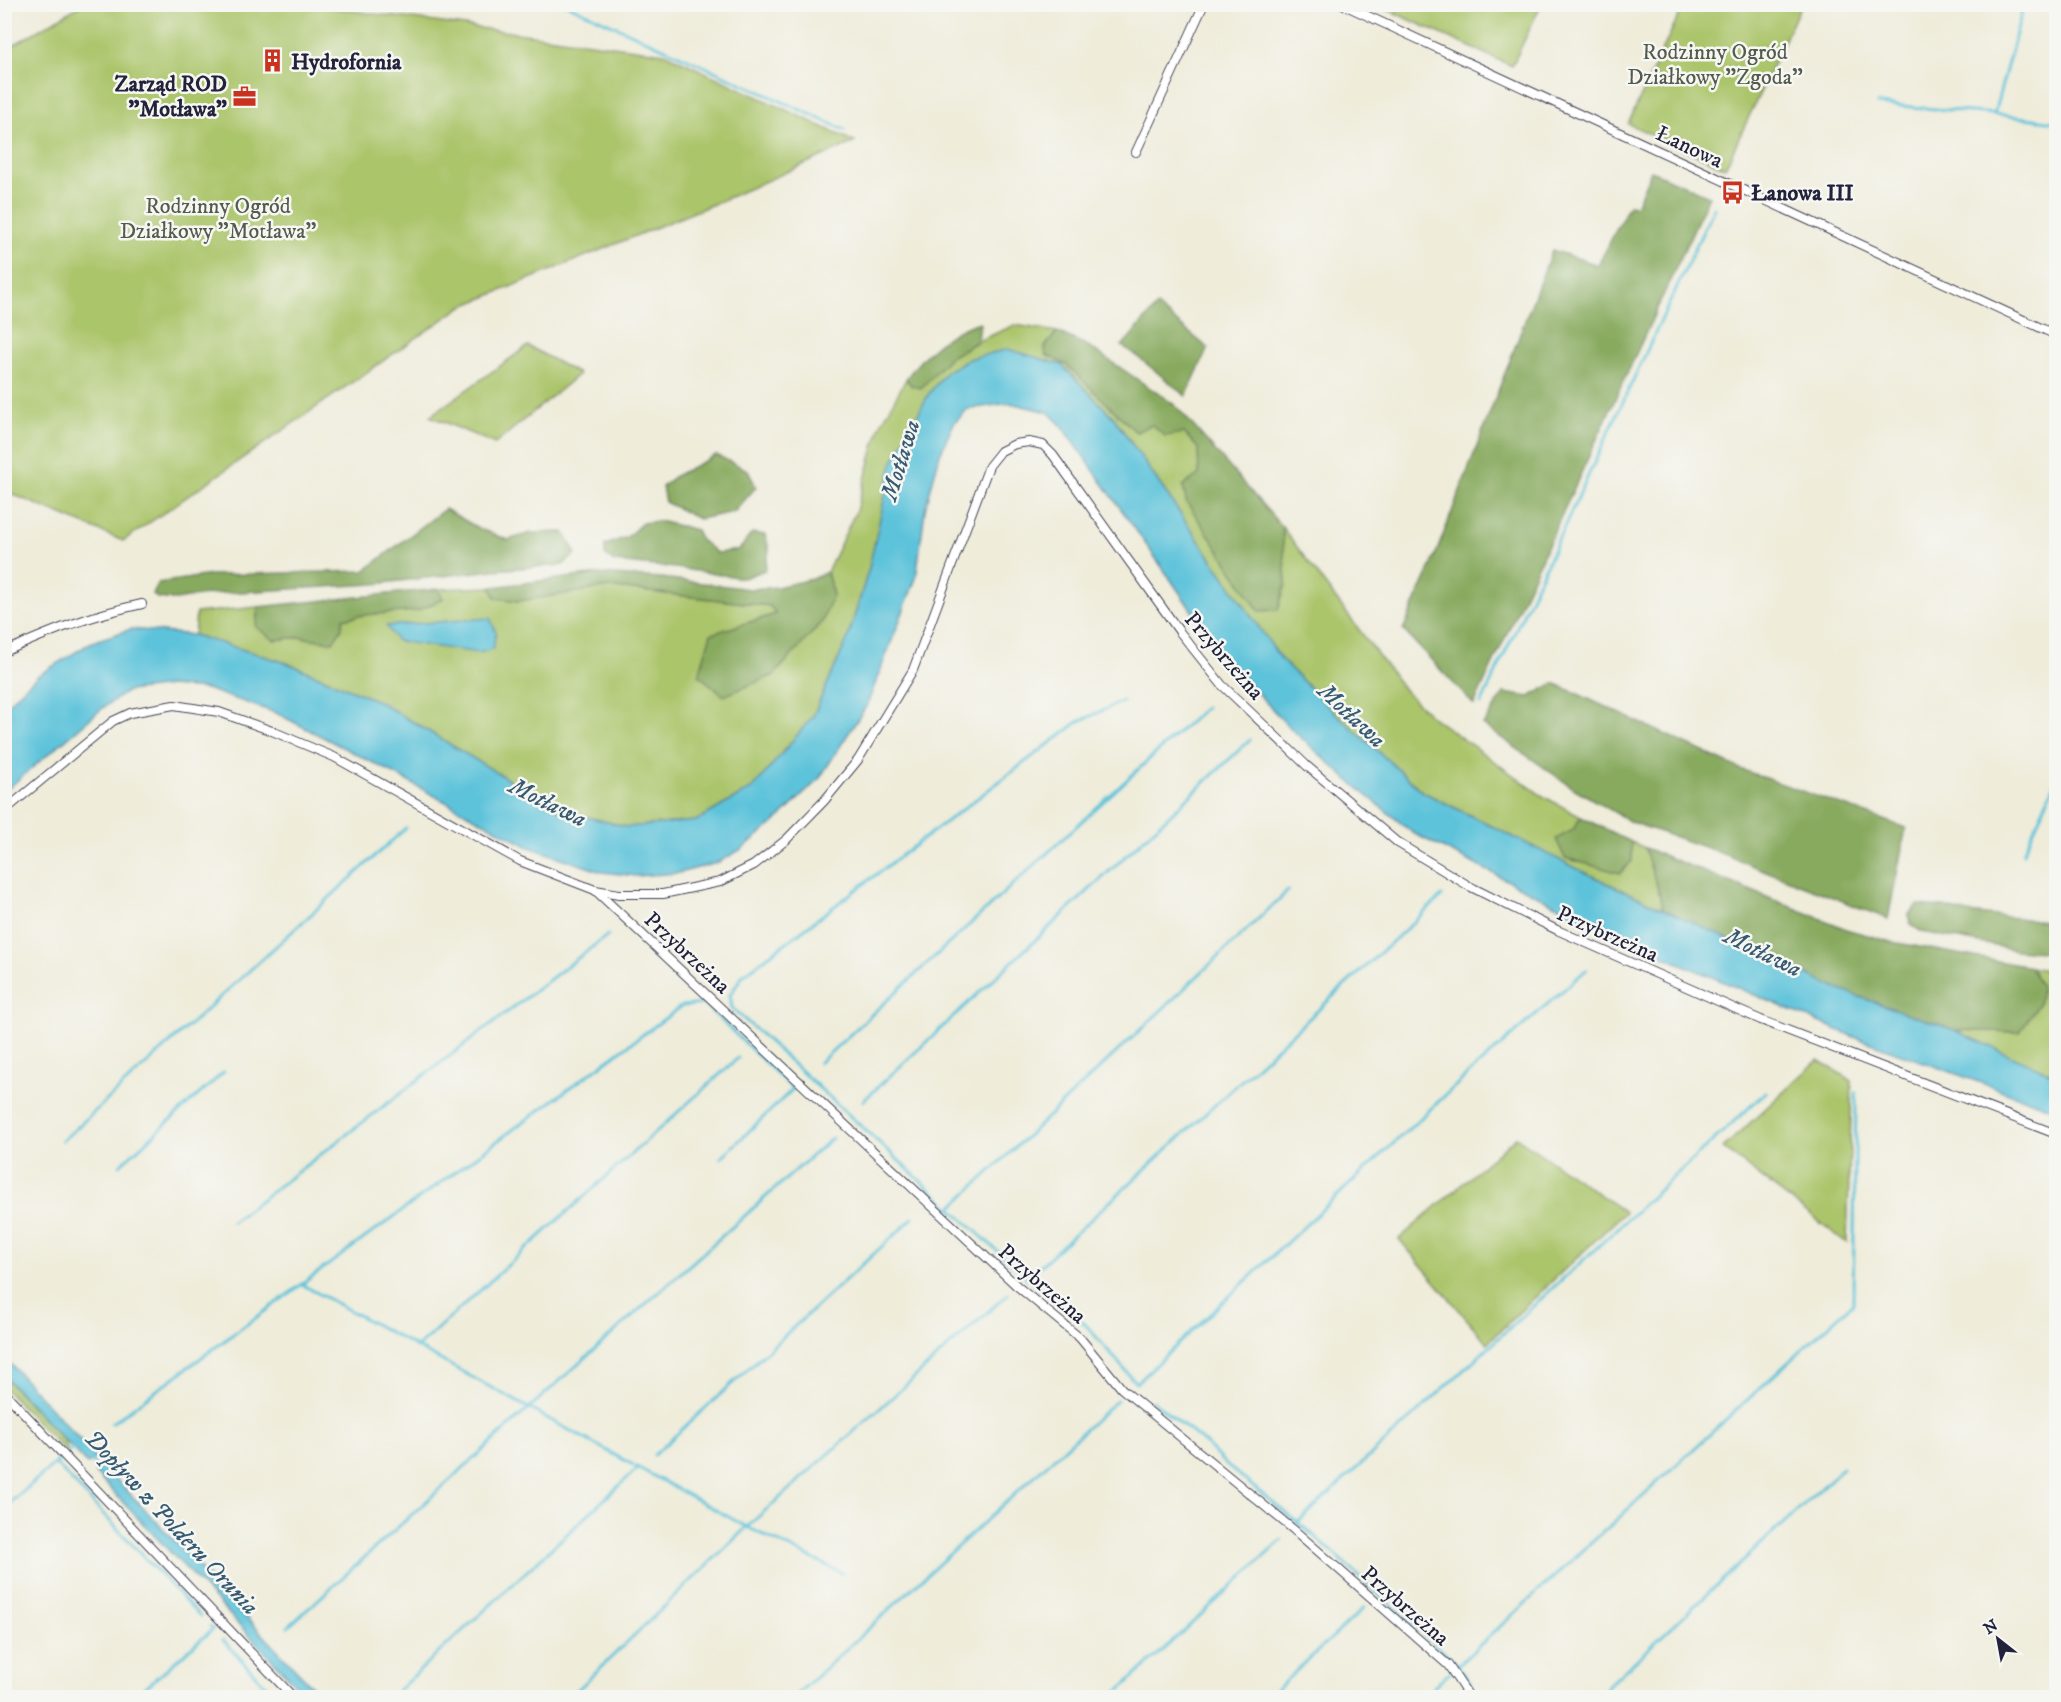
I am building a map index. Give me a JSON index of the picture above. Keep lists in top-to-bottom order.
{
  "streets": {
    "street": ["Łanowa", "Przybrzeżna"]
  },
  "water": ["Motława", "Dopływ z Polderu Orunia"],
  "parks": ["Rodzinny Ogród Działkowy \"Zgoda\"", "Rodzinny Ogród Działkowy \"Motława\""],
  "places": {
    "building": ["Hydrofornia"],
    "office": ["Zarząd ROD \"Motława\""],
    "bus stop": ["Łanowa III"]
  },
  "north": "top left"
}
